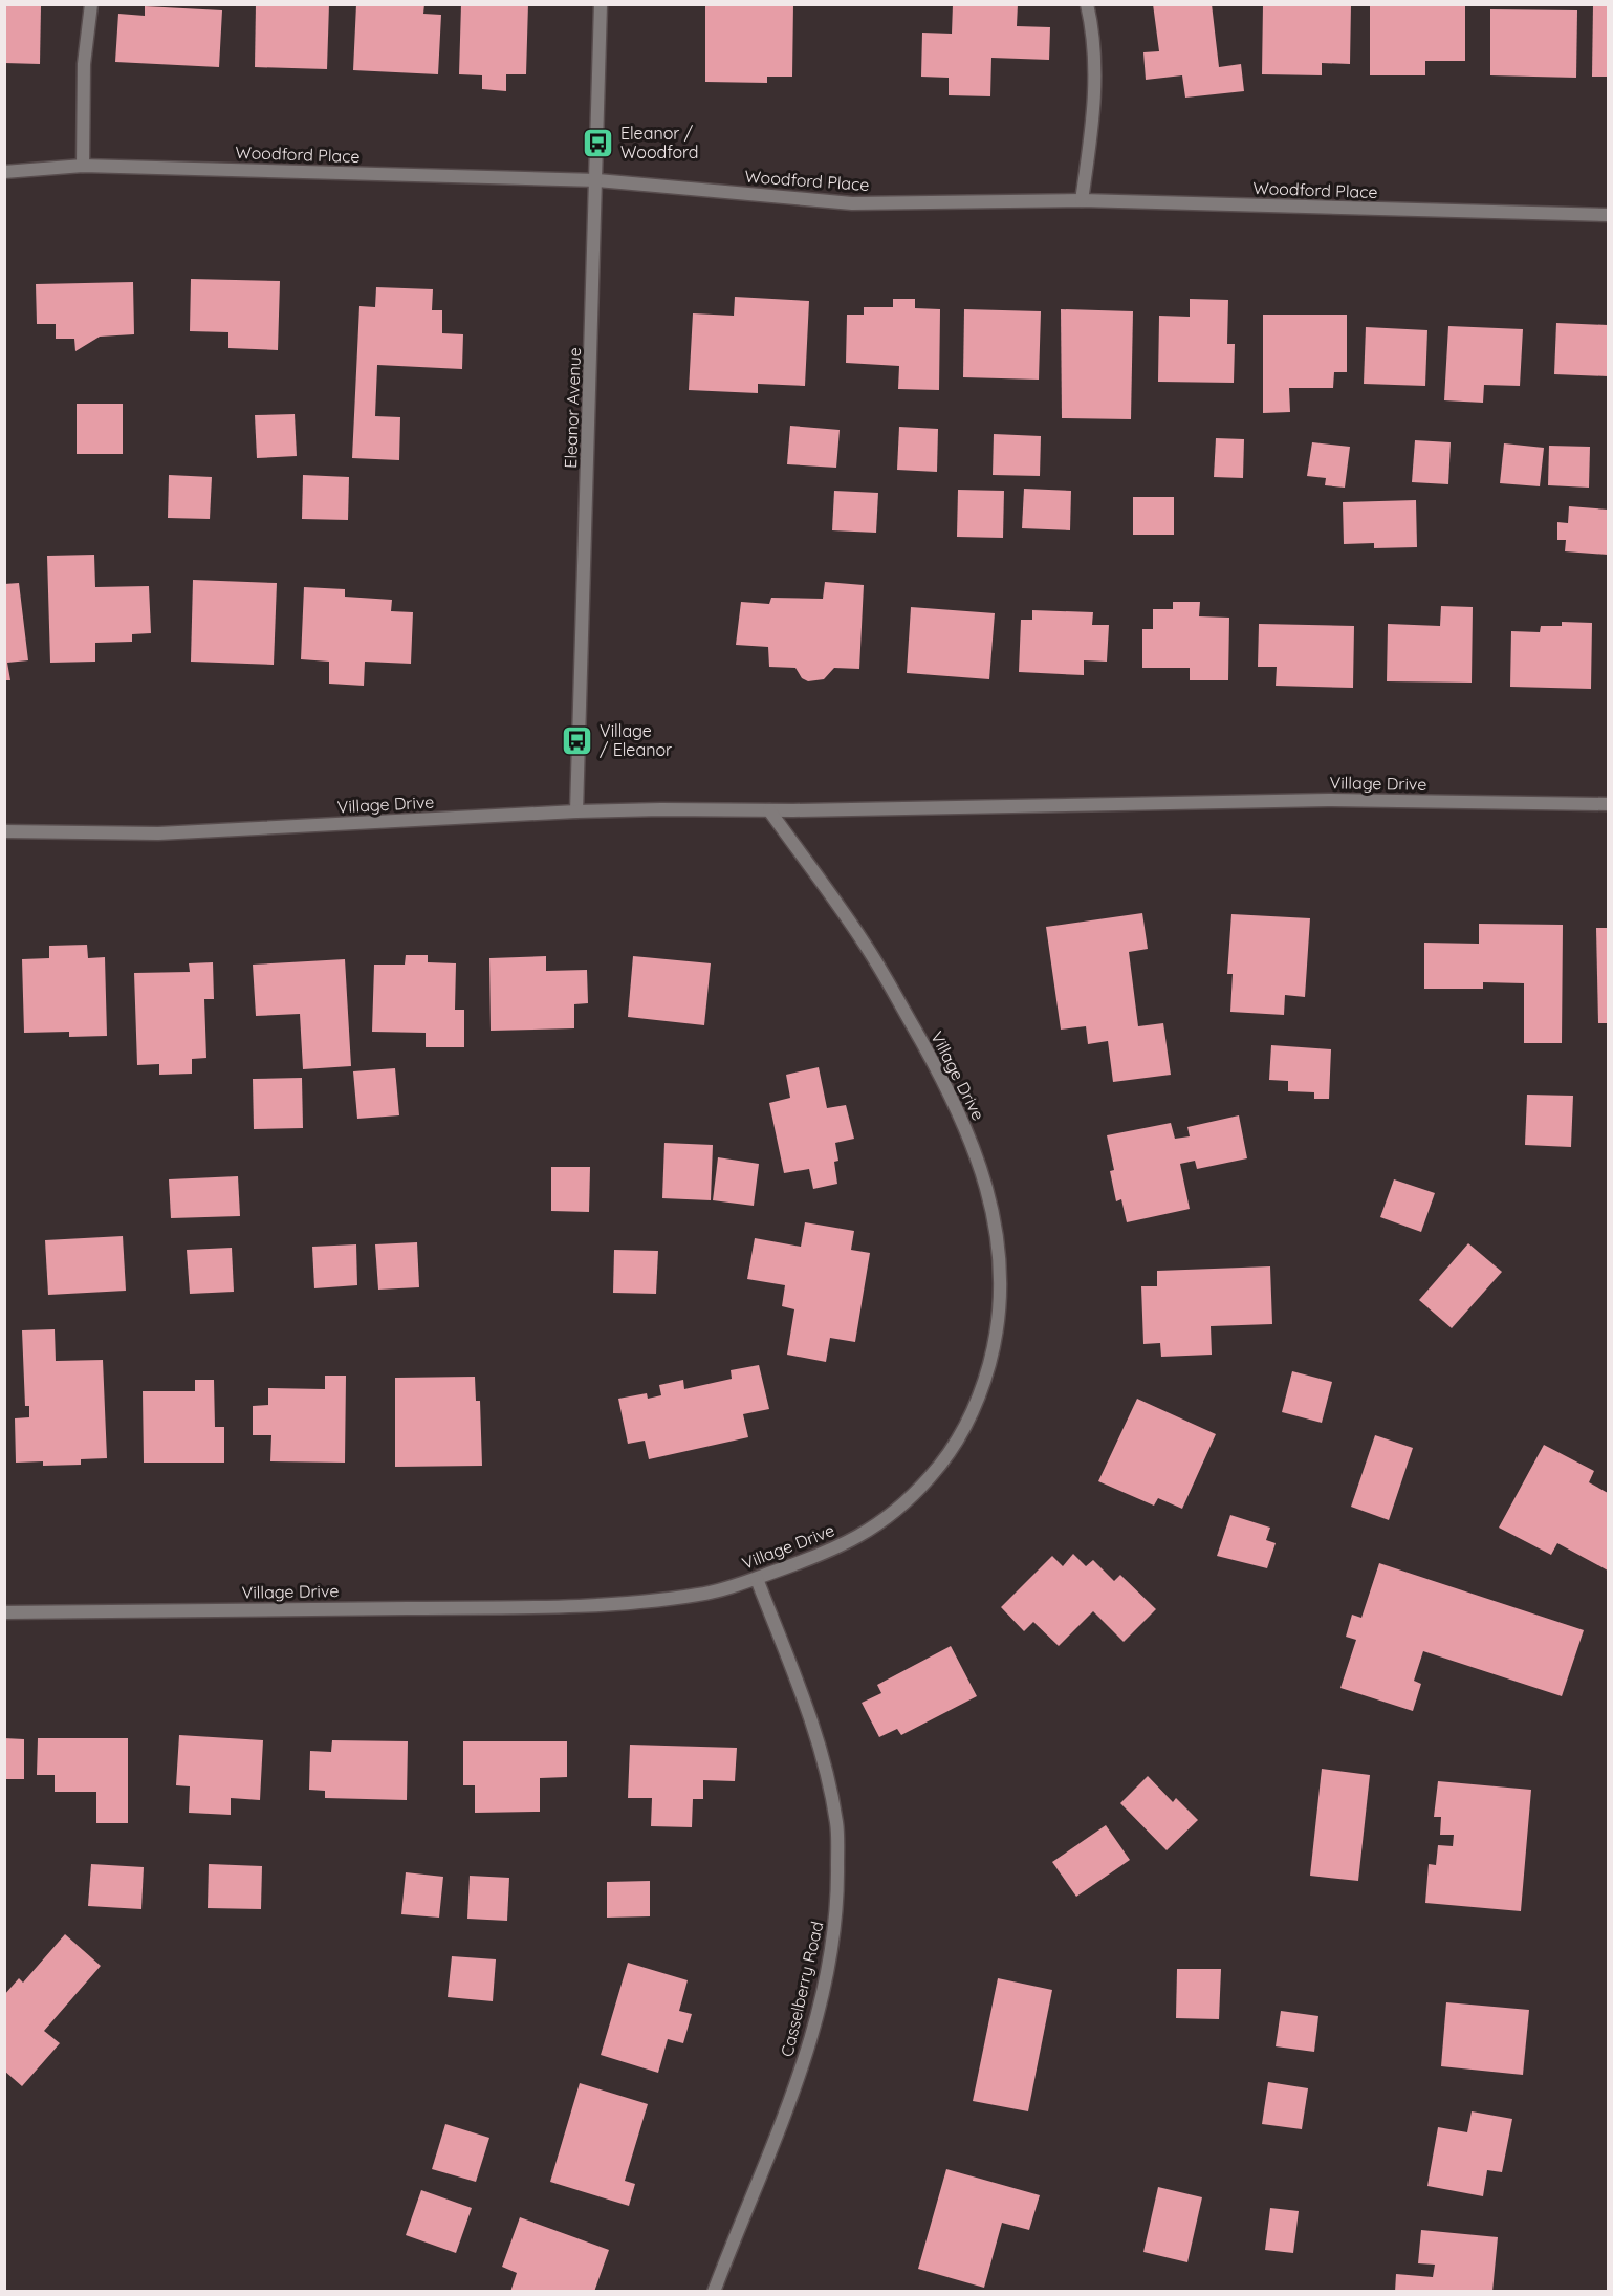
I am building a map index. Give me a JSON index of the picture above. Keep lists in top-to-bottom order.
{
  "streets": {
    "street": [
      "Woodford Place",
      "Eleanor Avenue",
      "Village Drive",
      "Casselberry Road"
    ]
  },
  "crossings": [
    ["Woodford Place", "Eleanor Avenue"],
    ["Eleanor Avenue", "Village Drive"],
    ["Village Drive", "Casselberry Road"]
  ],
  "places": {
    "bus stop": ["Eleanor / Woodford", "Village / Eleanor"]
  }
}
